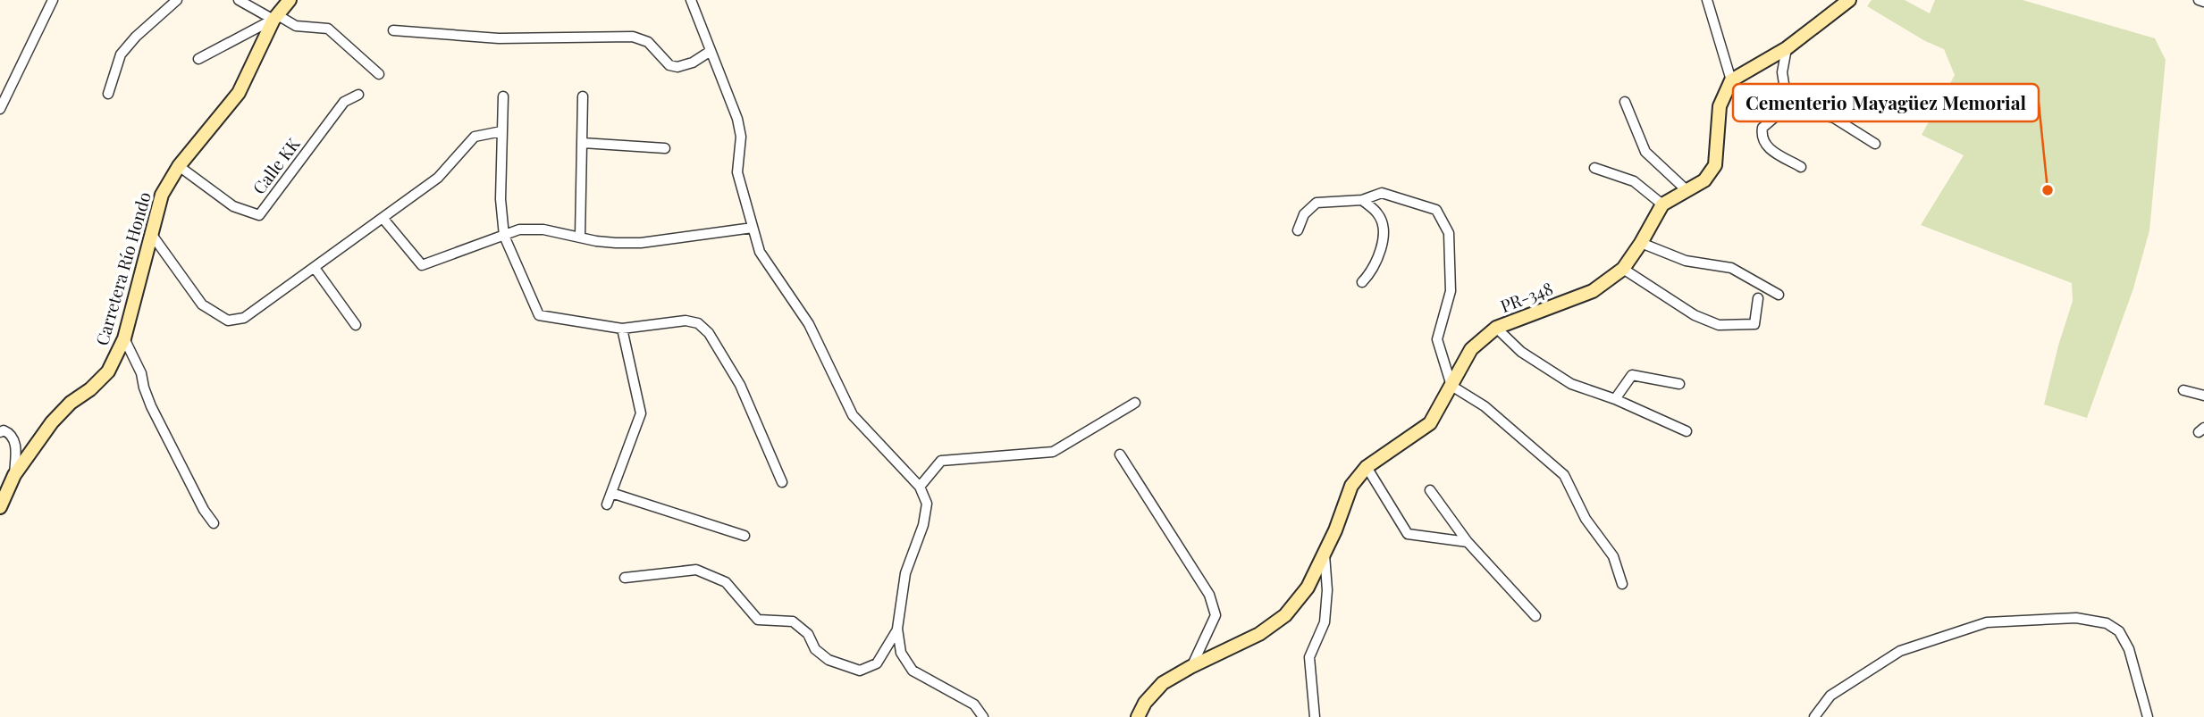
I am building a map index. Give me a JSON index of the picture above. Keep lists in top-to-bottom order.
{
  "streets": {
    "street": ["Calle KK", "Carretera Río Hondo", "PR-348"]
  },
  "crossings": [
    ["Calle KK", "Carretera Río Hondo"]
  ],
  "places": ["Cementerio Mayagüez Memorial"]
}
